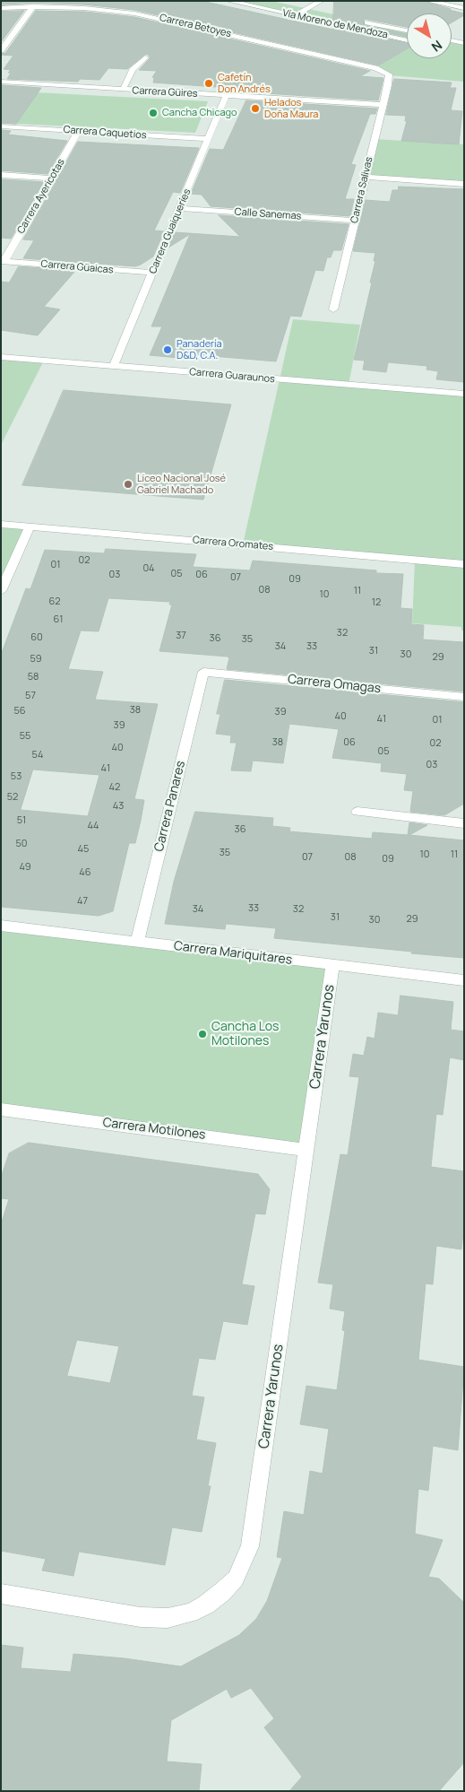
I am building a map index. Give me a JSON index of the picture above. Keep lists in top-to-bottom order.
{
  "streets": {
    "street": [
      "Vía Moreno de Mendoza",
      "Carrera Betoyes",
      "Carrera Güires",
      "Carrera Caquetios",
      "Carrera Salivas",
      "Carrera Ayericotas",
      "Calle Sanemas",
      "Carrera Guaiqueríes",
      "Carrera Güaicas",
      "Carrera Guaraunos",
      "Carrera Oromates",
      "Carrera Omagas",
      "Carrera Panares",
      "Carrera Mariquitares",
      "Carrera Yarunos",
      "Carrera Motilones"
    ]
  },
  "crossings": [
    ["Carrera Betoyes", "Carrera Salivas"],
    ["Carrera Güires", "Carrera Salivas"],
    ["Carrera Güires", "Carrera Guaiqueríes"],
    ["Carrera Caquetios", "Carrera Ayericotas"],
    ["Carrera Caquetios", "Carrera Guaiqueríes"],
    ["Carrera Salivas", "Calle Sanemas"],
    ["Carrera Ayericotas", "Carrera Güaicas"],
    ["Calle Sanemas", "Carrera Guaiqueríes"],
    ["Carrera Guaiqueríes", "Carrera Güaicas"],
    ["Carrera Guaiqueríes", "Carrera Guaraunos"],
    ["Carrera Omagas", "Carrera Panares"],
    ["Carrera Panares", "Carrera Mariquitares"],
    ["Carrera Mariquitares", "Carrera Yarunos"],
    ["Carrera Yarunos", "Carrera Motilones"]
  ],
  "places": [
    "Cafetín Don Andrés",
    "Helados Doña Maura",
    "Cancha Chicago",
    "Panadería D&D, C.A.",
    "Liceo Nacional José Gabriel Machado",
    "Cancha Los Motilones"
  ],
  "house_numbers": [
    "02",
    "01",
    "04",
    "05",
    "03",
    "06",
    "07",
    "09",
    "08",
    "11",
    "10",
    "62",
    "12",
    "61",
    "32",
    "37",
    "60",
    "36",
    "35",
    "34",
    "33",
    "31",
    "30",
    "29",
    "59",
    "58",
    "57",
    "38",
    "56",
    "39",
    "40",
    "41",
    "01",
    "39",
    "55",
    "38",
    "06",
    "02",
    "40",
    "05",
    "54",
    "03",
    "41",
    "53",
    "42",
    "52",
    "43",
    "51",
    "44",
    "36",
    "50",
    "45",
    "35",
    "10",
    "11",
    "07",
    "08",
    "09",
    "49",
    "46",
    "47",
    "33",
    "34",
    "32",
    "31",
    "29",
    "30"
  ],
  "north": "bottom right"
}
